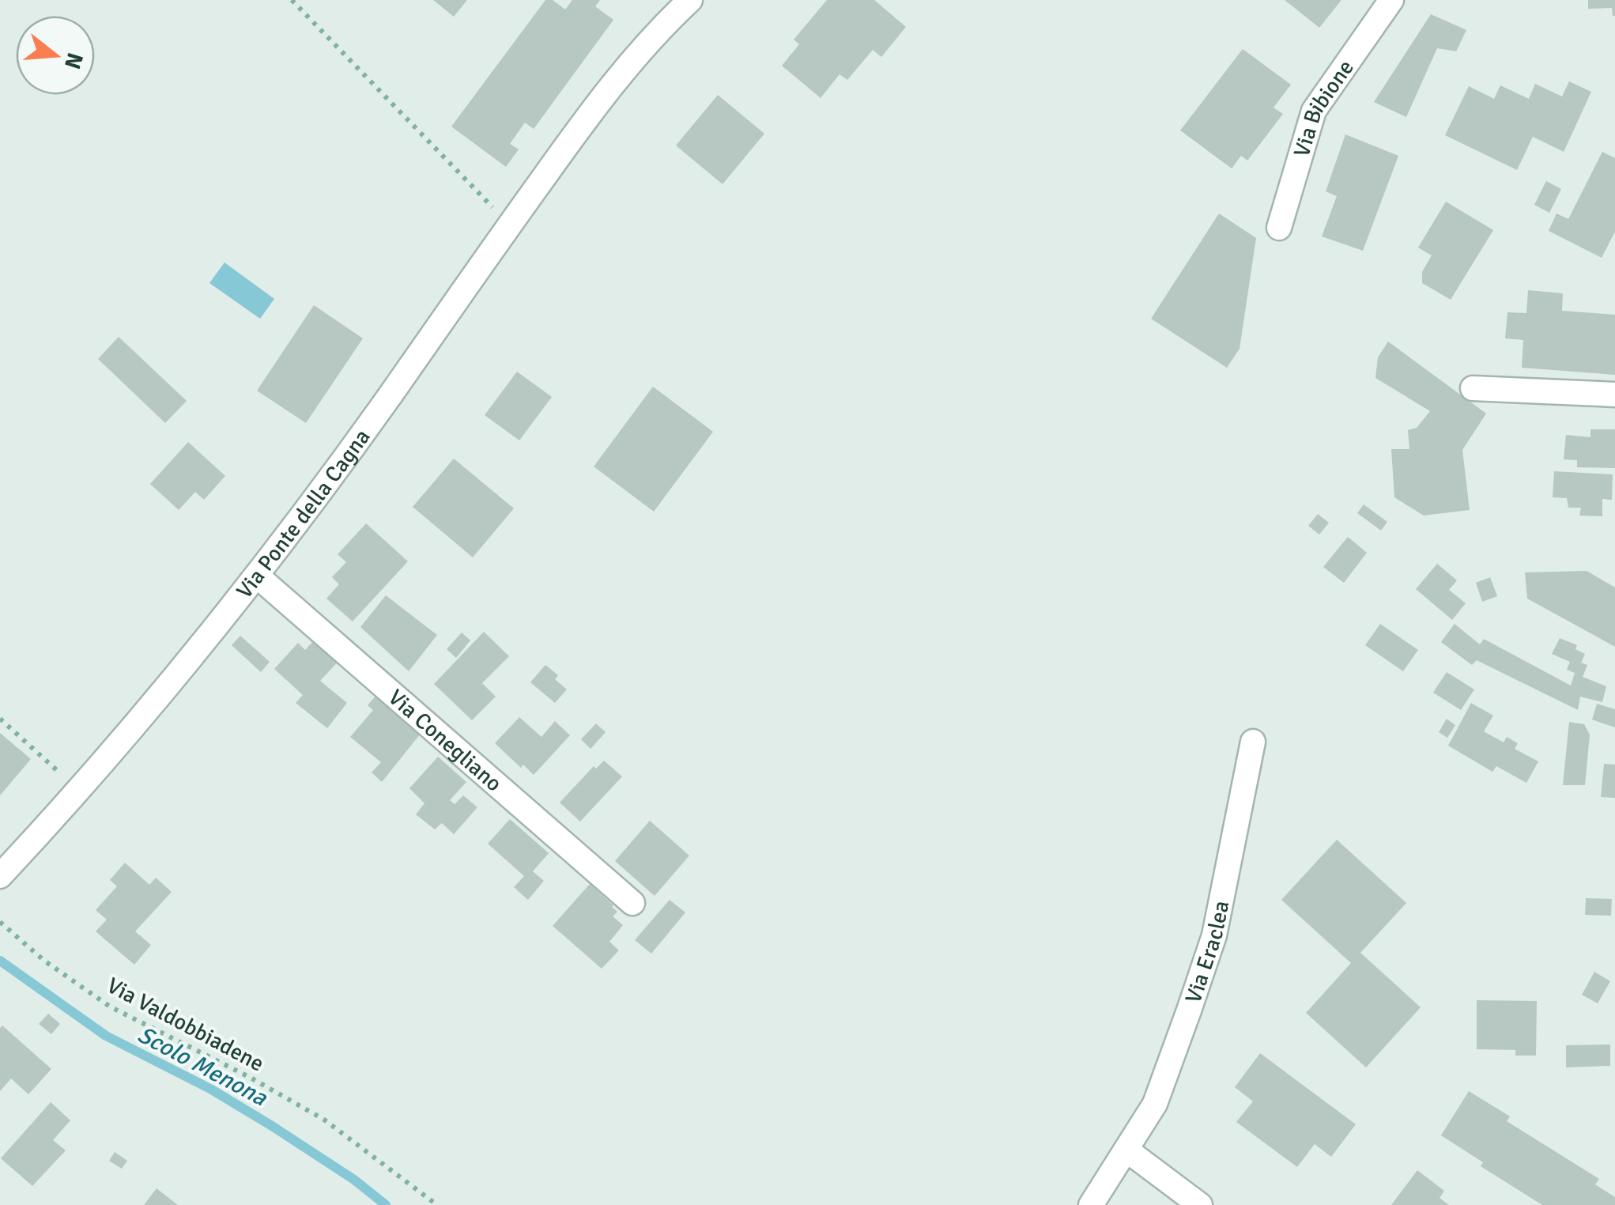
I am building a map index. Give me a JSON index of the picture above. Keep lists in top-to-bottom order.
{
  "streets": {
    "street": [
      "Via Bibione",
      "Via Ponte della Cagna",
      "Via Conegliano",
      "Via Eraclea"
    ],
    "path": ["Via Valdobbiadene"]
  },
  "crossings": [
    ["Via Ponte della Cagna", "Via Conegliano"]
  ],
  "water": ["Scolo Menona"],
  "north": "right"
}
